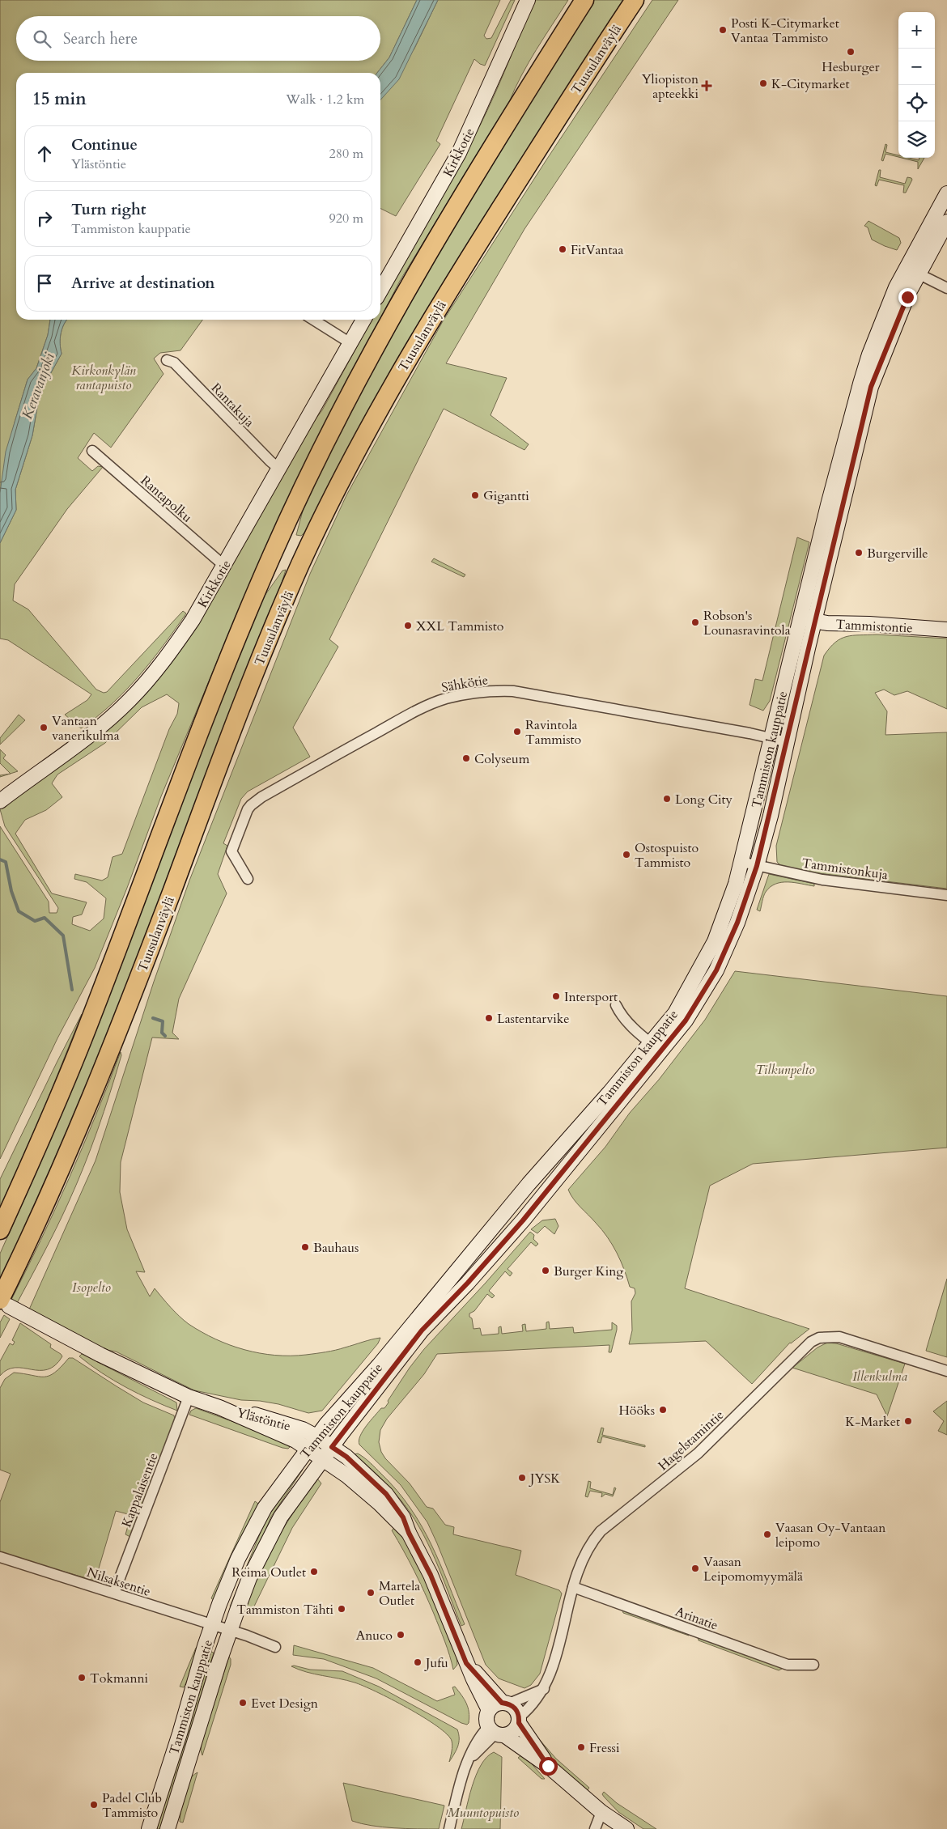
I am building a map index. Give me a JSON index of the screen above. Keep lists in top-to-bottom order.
{
  "streets": {
    "highway": ["Tuusulanväylä"],
    "main road": [
      "Kirkkotie",
      "Tammistontie",
      "Tammiston kauppatie",
      "Ylästöntie"
    ],
    "street": [
      "Rantakuja",
      "Rantapolku",
      "Sähkötie",
      "Tammistonkuja",
      "Hagelstamintie",
      "Kappalaisentie",
      "Nilsaksentie",
      "Arinatie"
    ]
  },
  "crossings": [
    ["Tuusulanväylä", "Ylästöntie"],
    ["Kirkkotie", "Rantakuja"],
    ["Kirkkotie", "Rantapolku"],
    ["Tammistontie", "Tammiston kauppatie"],
    ["Sähkötie", "Tammiston kauppatie"],
    ["Tammiston kauppatie", "Tammistonkuja"],
    ["Tammiston kauppatie", "Ylästöntie"],
    ["Tammiston kauppatie", "Nilsaksentie"],
    ["Ylästöntie", "Hagelstamintie"],
    ["Ylästöntie", "Kappalaisentie"],
    ["Hagelstamintie", "Arinatie"],
    ["Kappalaisentie", "Nilsaksentie"]
  ],
  "water": ["Keravanjoki"],
  "parks": [
    "Kirkonkylän rantapuisto",
    "Tilkunpelto",
    "Isopelto",
    "Illenkulma",
    "Muuntopuisto"
  ],
  "places": {
    "other": [
      "Posti K-Citymarket Vantaa Tammisto",
      "Hesburger",
      "K-Citymarket",
      "FitVantaa",
      "Gigantti",
      "Burgerville",
      "Robson's Lounasravintola",
      "XXL Tammisto",
      "Vantaan vanerikulma",
      "Ravintola Tammisto",
      "Colyseum",
      "Long City",
      "Ostospuisto Tammisto",
      "Intersport",
      "Lastentarvike",
      "Bauhaus",
      "Burger King",
      "Hööks",
      "K-Market",
      "JYSK",
      "Vaasan Oy-Vantaan leipomo",
      "Vaasan Leipomomyymälä",
      "Reima Outlet",
      "Martela Outlet",
      "Tammiston Tähti",
      "Anuco",
      "Jufu",
      "Tokmanni",
      "Evet Design",
      "Fressi",
      "Padel Club Tammisto"
    ],
    "health": ["Yliopiston apteekki"]
  },
  "page": {
    "map_buttons": ["+", "−"],
    "search": "Search here",
    "heading": ["15 min", "Walk · 1.2 km"],
    "list": [
      ["Continue", "Ylästöntie", "280 m"],
      ["Turn right", "Tammiston kauppatie", "920 m"],
      "Arrive at destination"
    ]
  }
}
